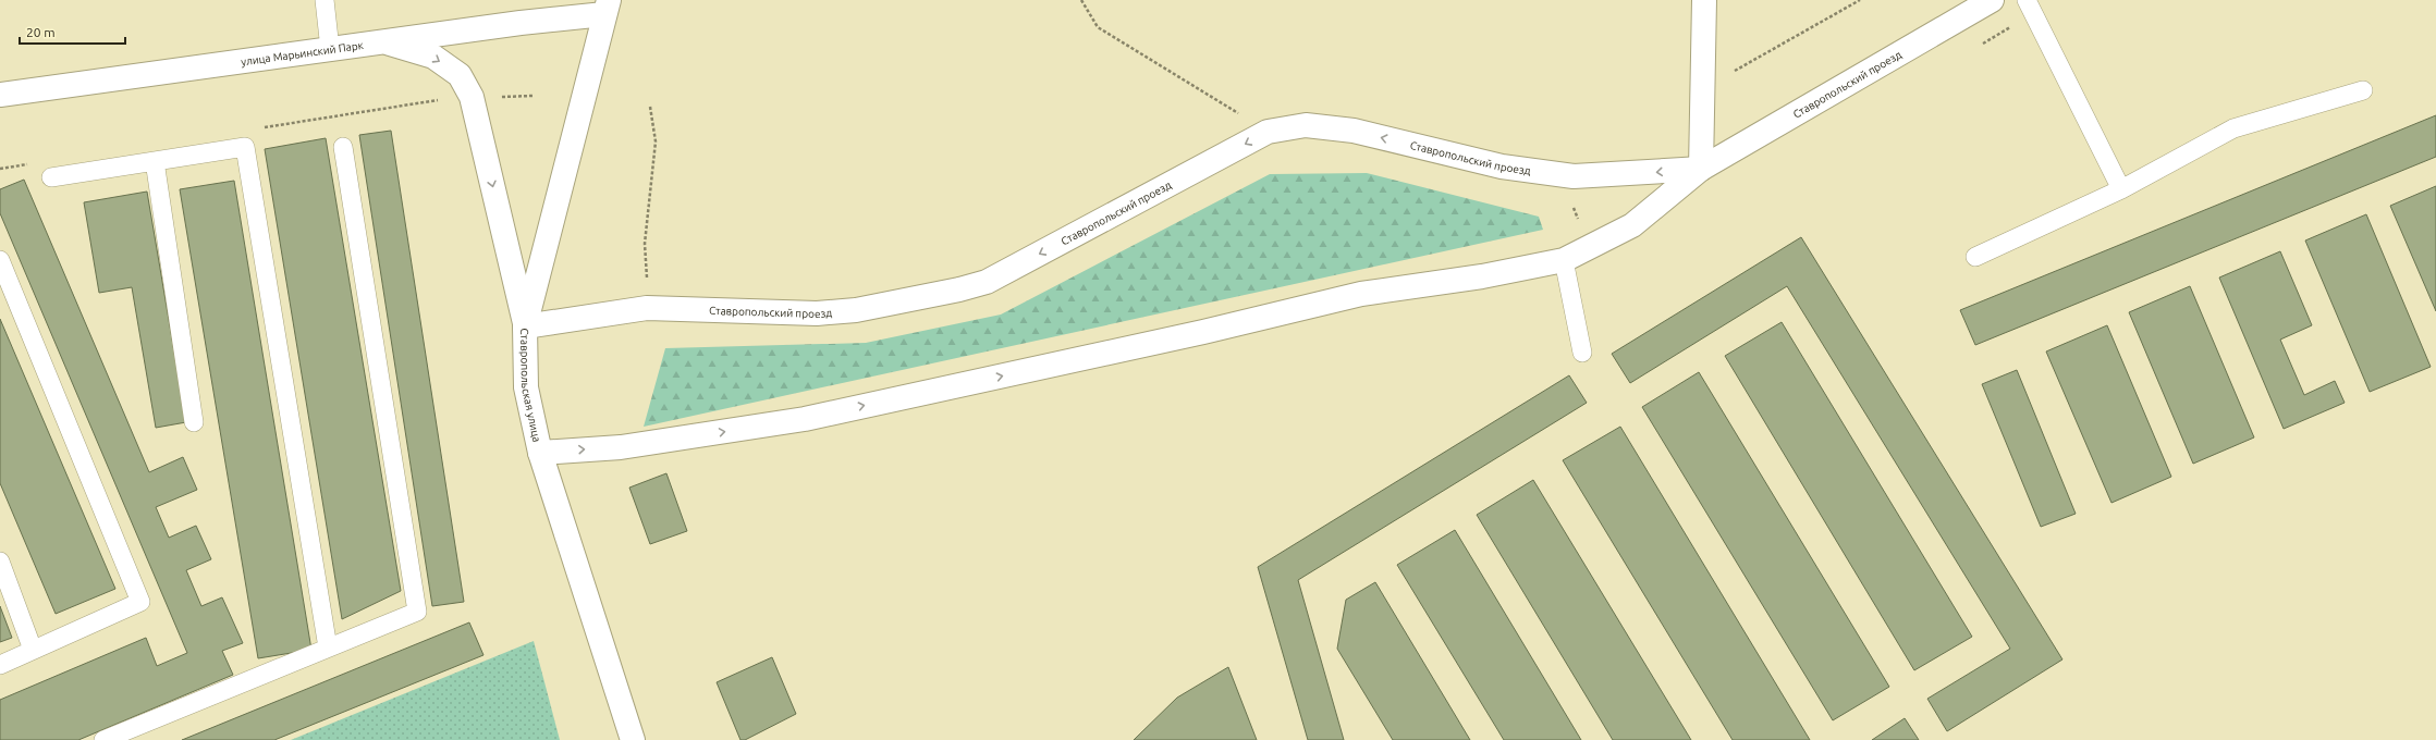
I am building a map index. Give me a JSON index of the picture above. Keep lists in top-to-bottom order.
{
  "streets": {
    "street": ["улица Марьинский Парк", "Ставропольский проезд", "Ставропольская улица"]
  },
  "crossings": [
    ["улица Марьинский Парк", "Ставропольская улица"],
    ["Ставропольский проезд", "Ставропольская улица"]
  ],
  "scale_bar": "20 m"
}
